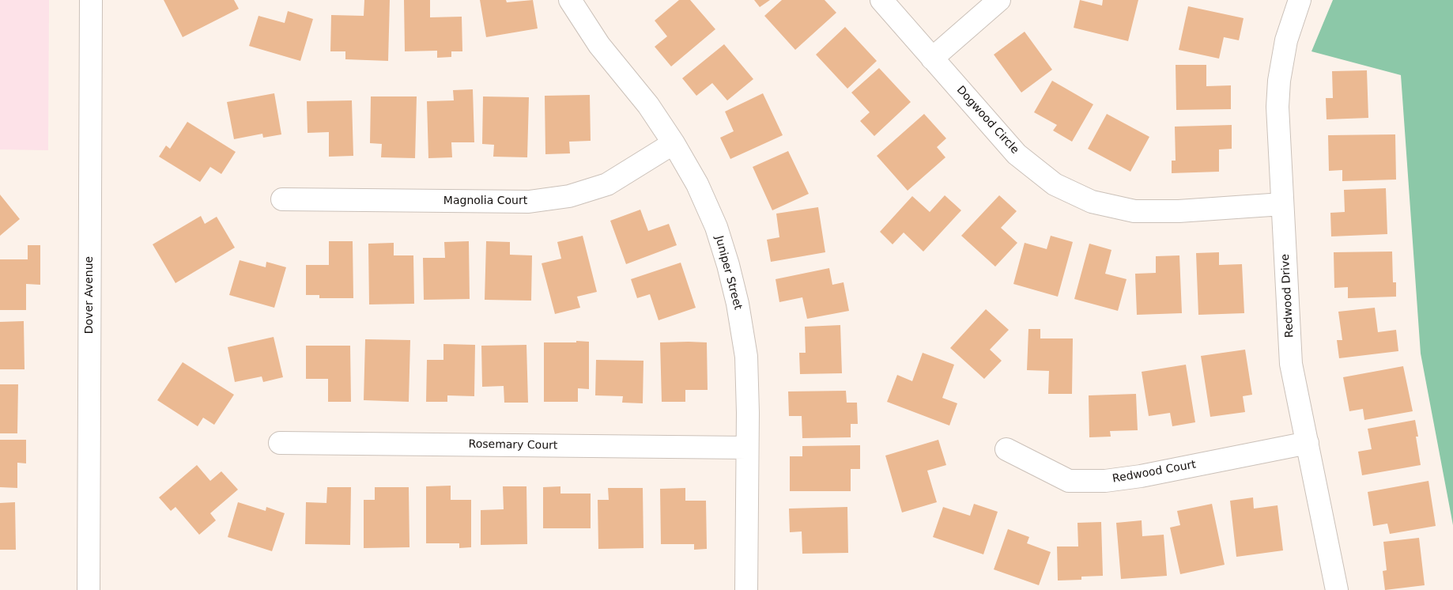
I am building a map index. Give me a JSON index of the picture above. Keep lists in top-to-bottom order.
{
  "streets": {
    "street": [
      "Dogwood Circle",
      "Magnolia Court",
      "Juniper Street",
      "Dover Avenue",
      "Redwood Drive",
      "Rosemary Court",
      "Redwood Court"
    ]
  },
  "crossings": [
    ["Dogwood Circle", "Redwood Drive"],
    ["Magnolia Court", "Juniper Street"],
    ["Juniper Street", "Rosemary Court"],
    ["Redwood Drive", "Redwood Court"]
  ]
}
